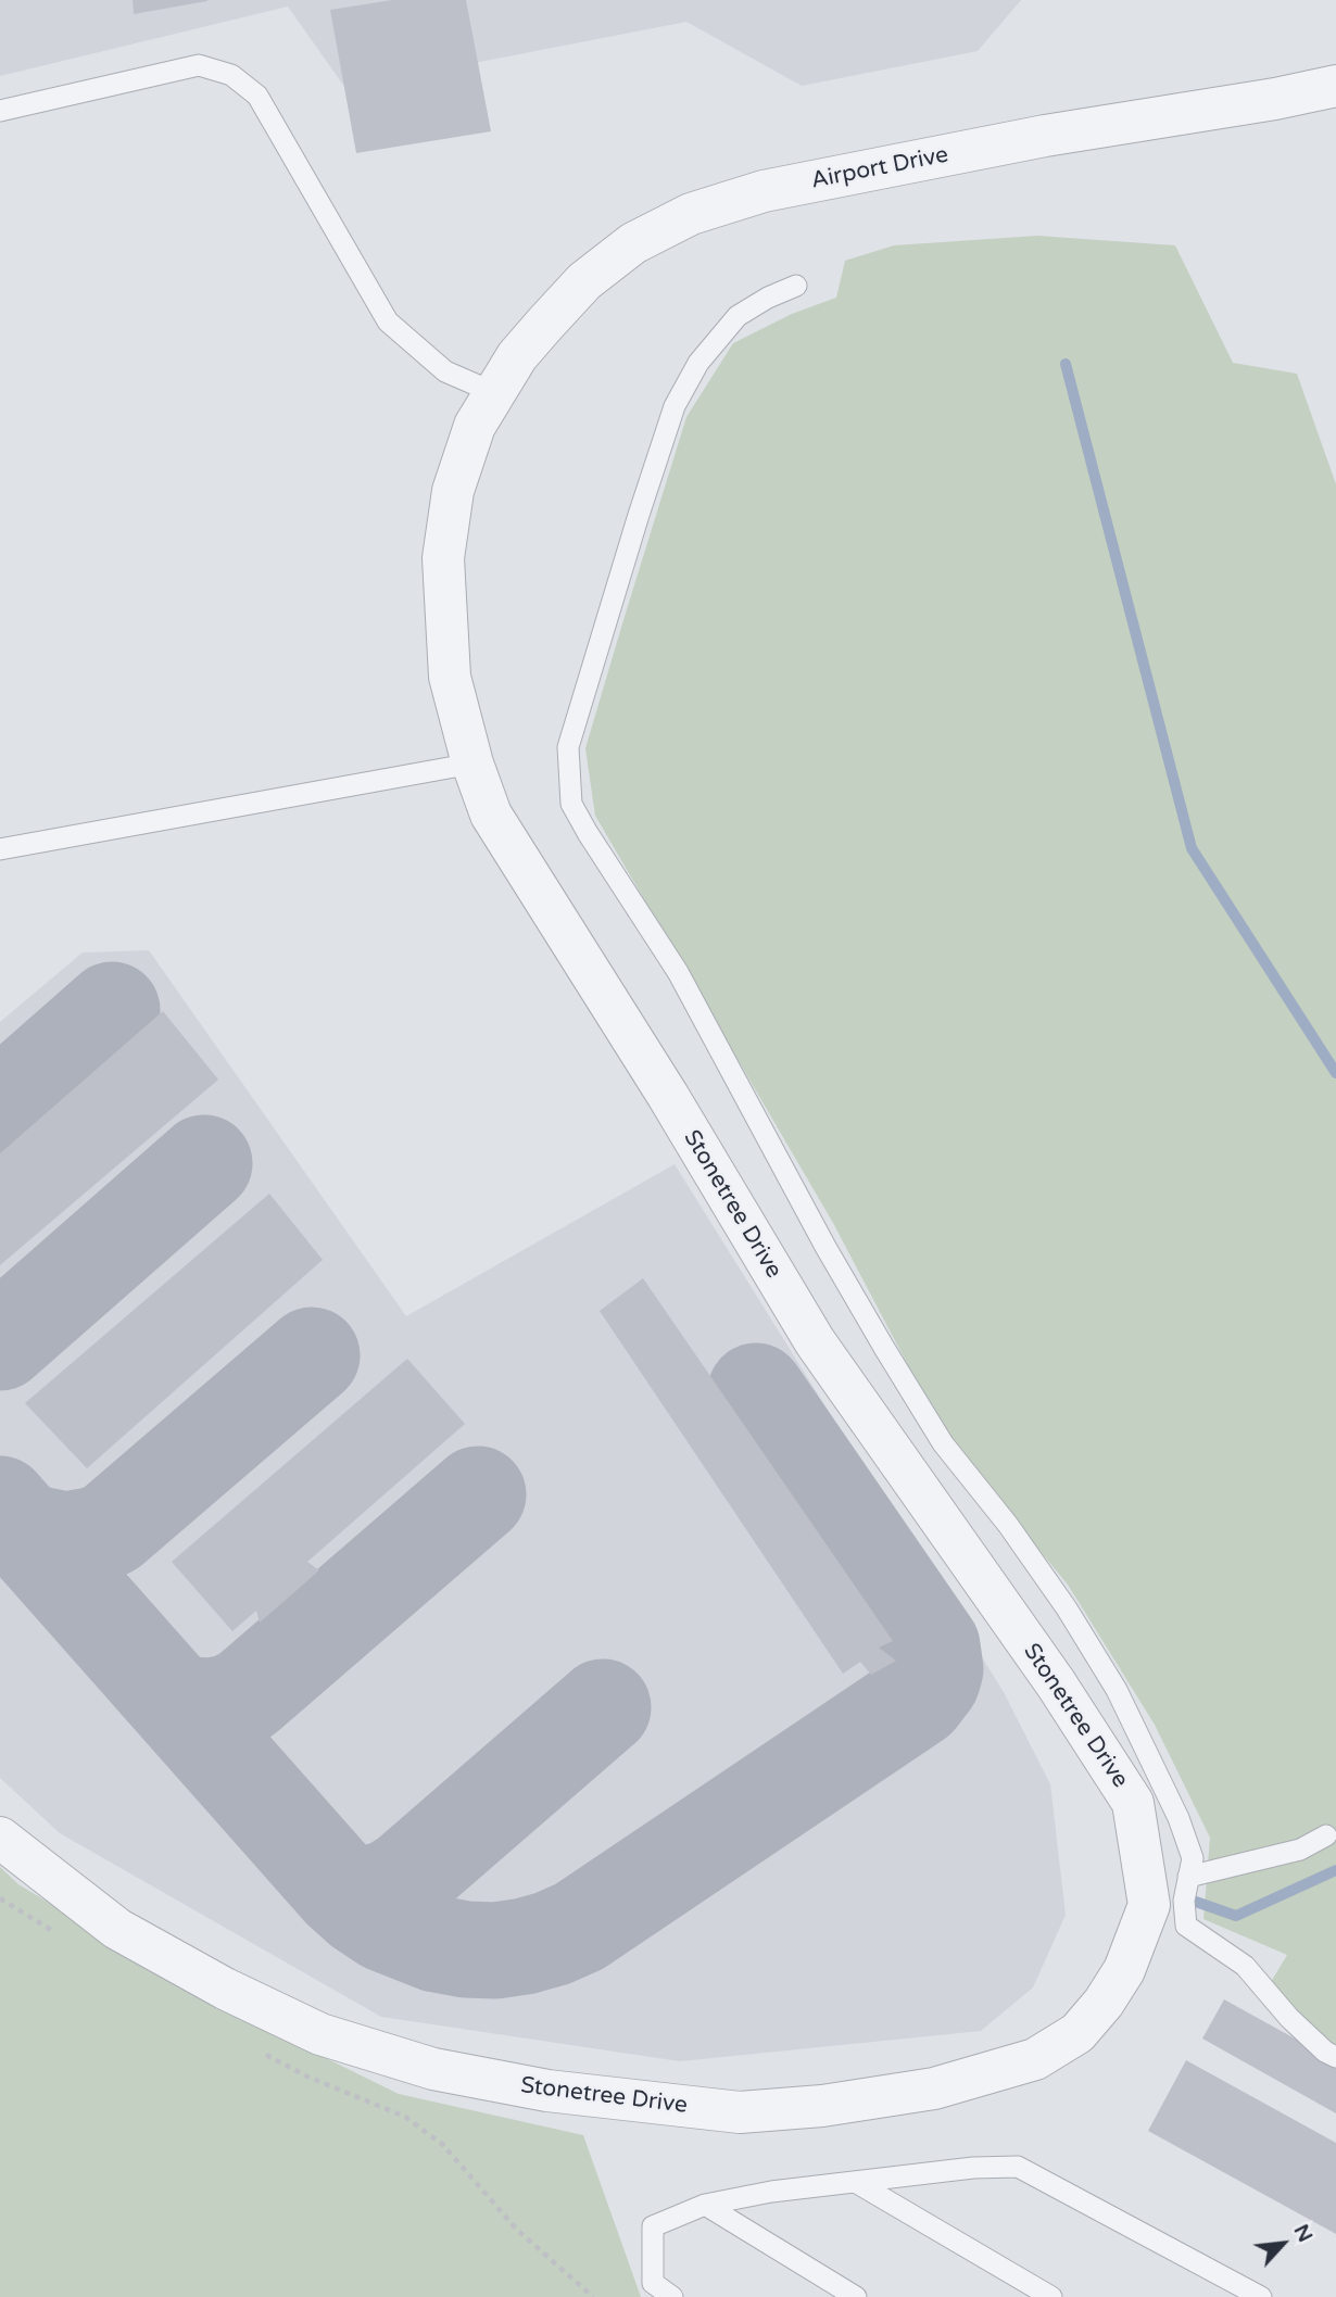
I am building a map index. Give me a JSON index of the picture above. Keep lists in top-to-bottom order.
{
  "streets": {
    "street": ["Airport Drive", "Stonetree Drive"]
  },
  "crossings": [
    ["Airport Drive", "Stonetree Drive"]
  ],
  "north": "top right"
}
